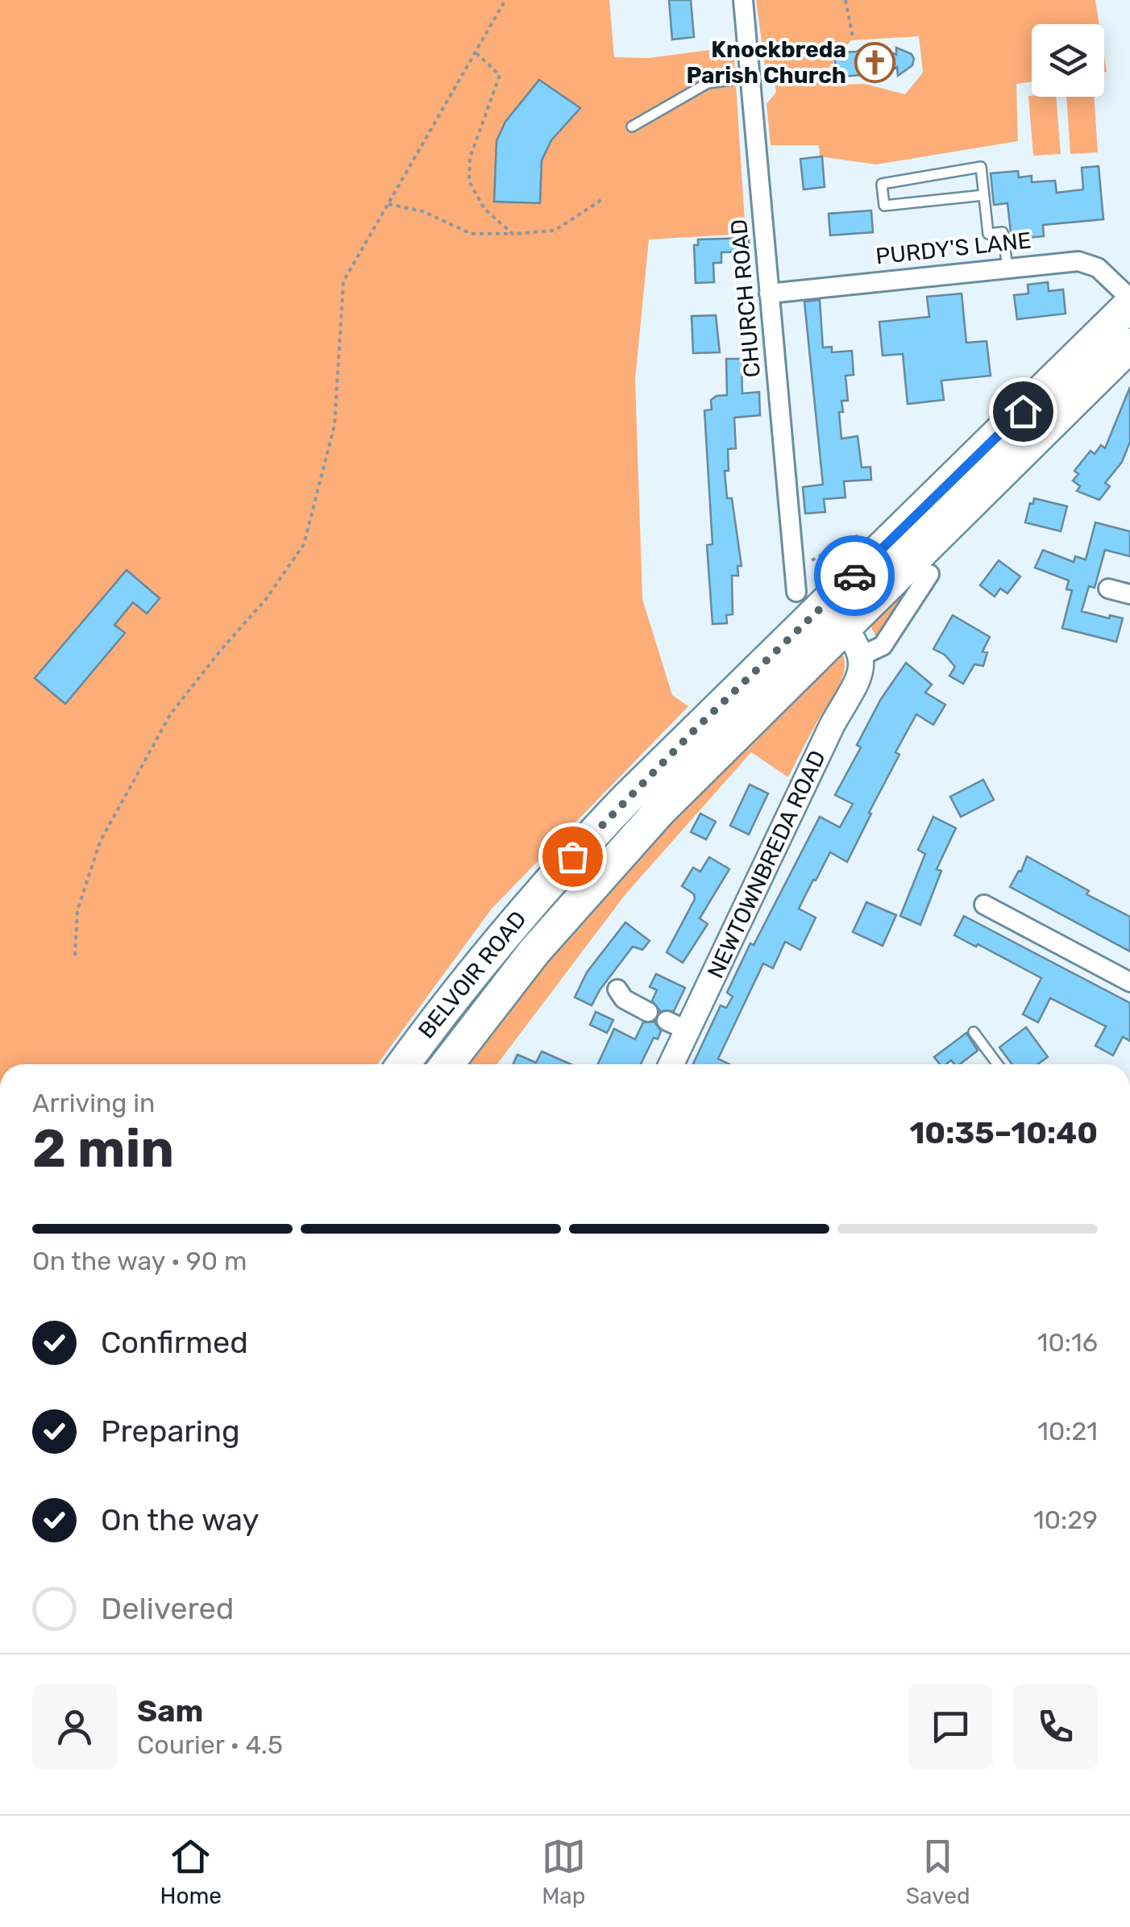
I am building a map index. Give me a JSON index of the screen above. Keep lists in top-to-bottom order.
{
  "streets": {
    "highway": ["BELVOIR ROAD"],
    "street": ["PURDY'S LANE", "CHURCH ROAD", "NEWTOWNBREDA ROAD"]
  },
  "crossings": [
    ["PURDY'S LANE", "CHURCH ROAD"],
    ["CHURCH ROAD", "BELVOIR ROAD"]
  ],
  "places": {
    "church": ["Knockbreda Parish Church"]
  },
  "page": {
    "heading": ["2 min", "Arriving in", "10:35–10:40"],
    "panel": ["Sam", "Courier · 4.5"],
    "bar": "On the way · 90 m",
    "list": [
      ["Confirmed", "10:16"],
      ["Preparing", "10:21"],
      ["On the way", "10:29"],
      "Delivered"
    ],
    "tabs": ["Home", "Map", "Saved"]
  }
}
